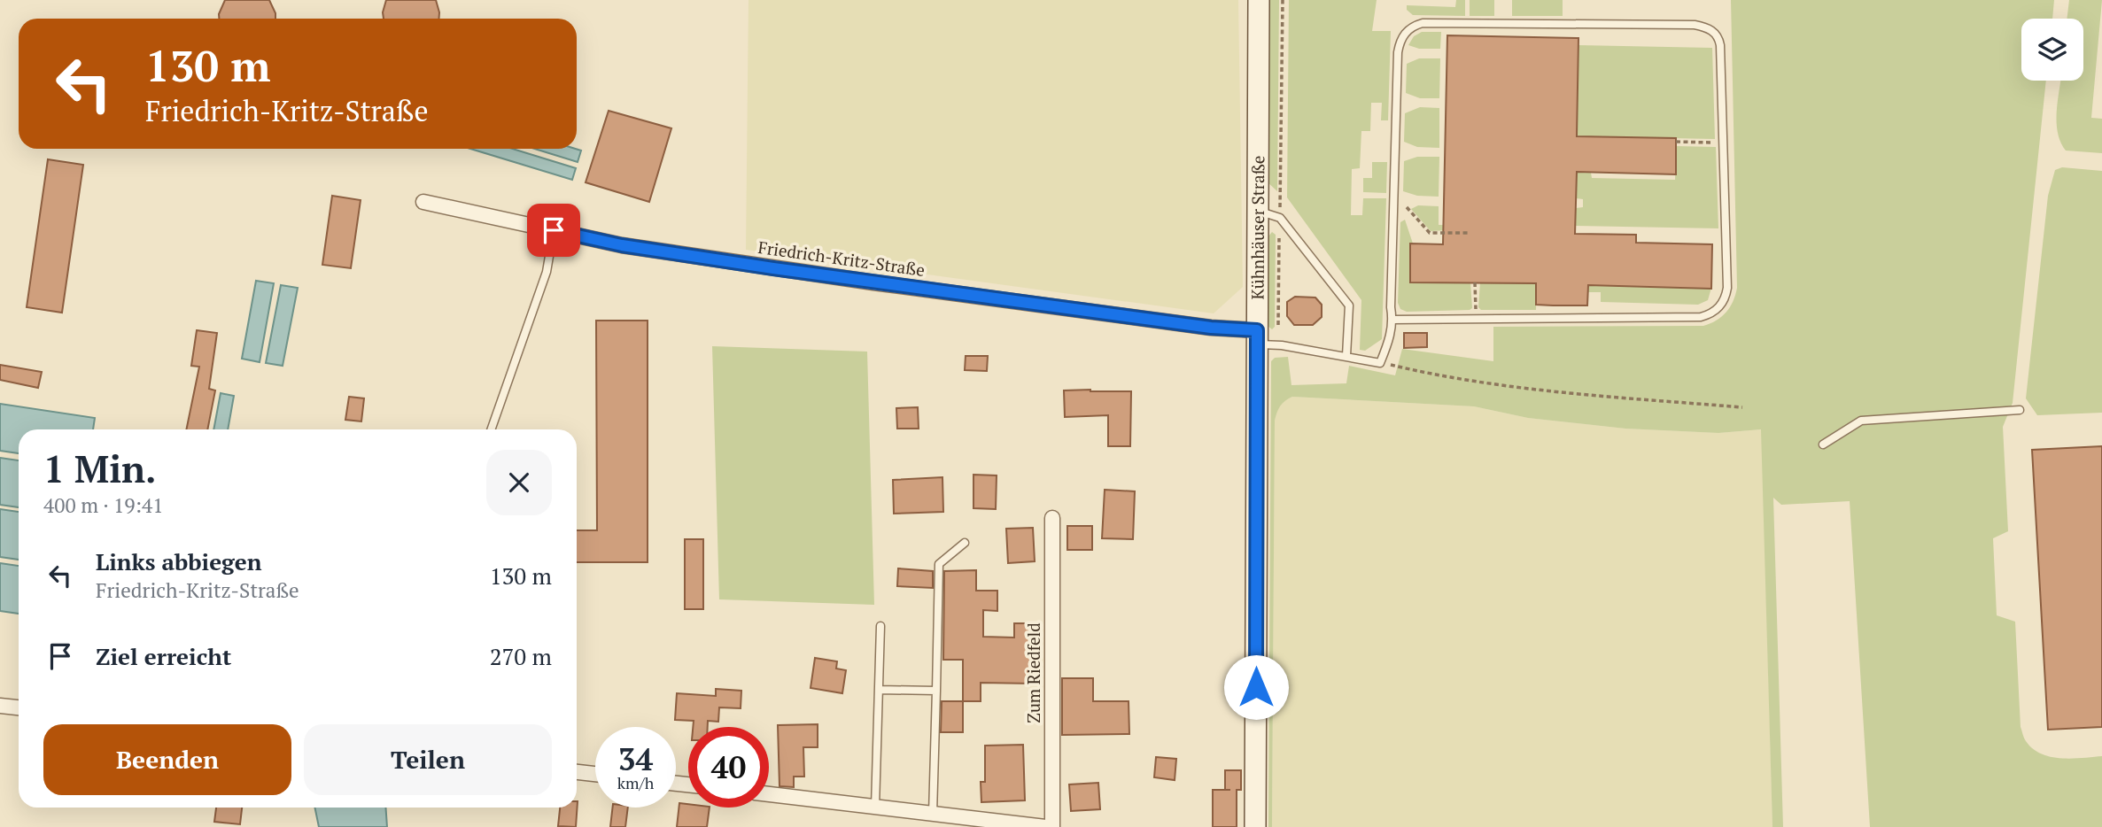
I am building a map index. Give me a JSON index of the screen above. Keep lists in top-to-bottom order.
{
  "streets": {
    "street": ["Kühnhäuser Straße", "Friedrich-Kritz-Straße", "Zum Riedfeld"]
  },
  "crossings": [
    ["Kühnhäuser Straße", "Friedrich-Kritz-Straße"]
  ],
  "page": {
    "turn": ["130 m", "Friedrich-Kritz-Straße"],
    "heading": ["1 Min.", "400 m · 19:41"],
    "list": [
      {
        "name": "Links abbiegen",
        "note": "Friedrich-Kritz-Straße",
        "value": "130 m"
      },
      {
        "name": "Ziel erreicht",
        "value": "270 m"
      }
    ],
    "buttons": ["Beenden", "Teilen"],
    "speed": "34 km/h",
    "limit": "40"
  }
}
